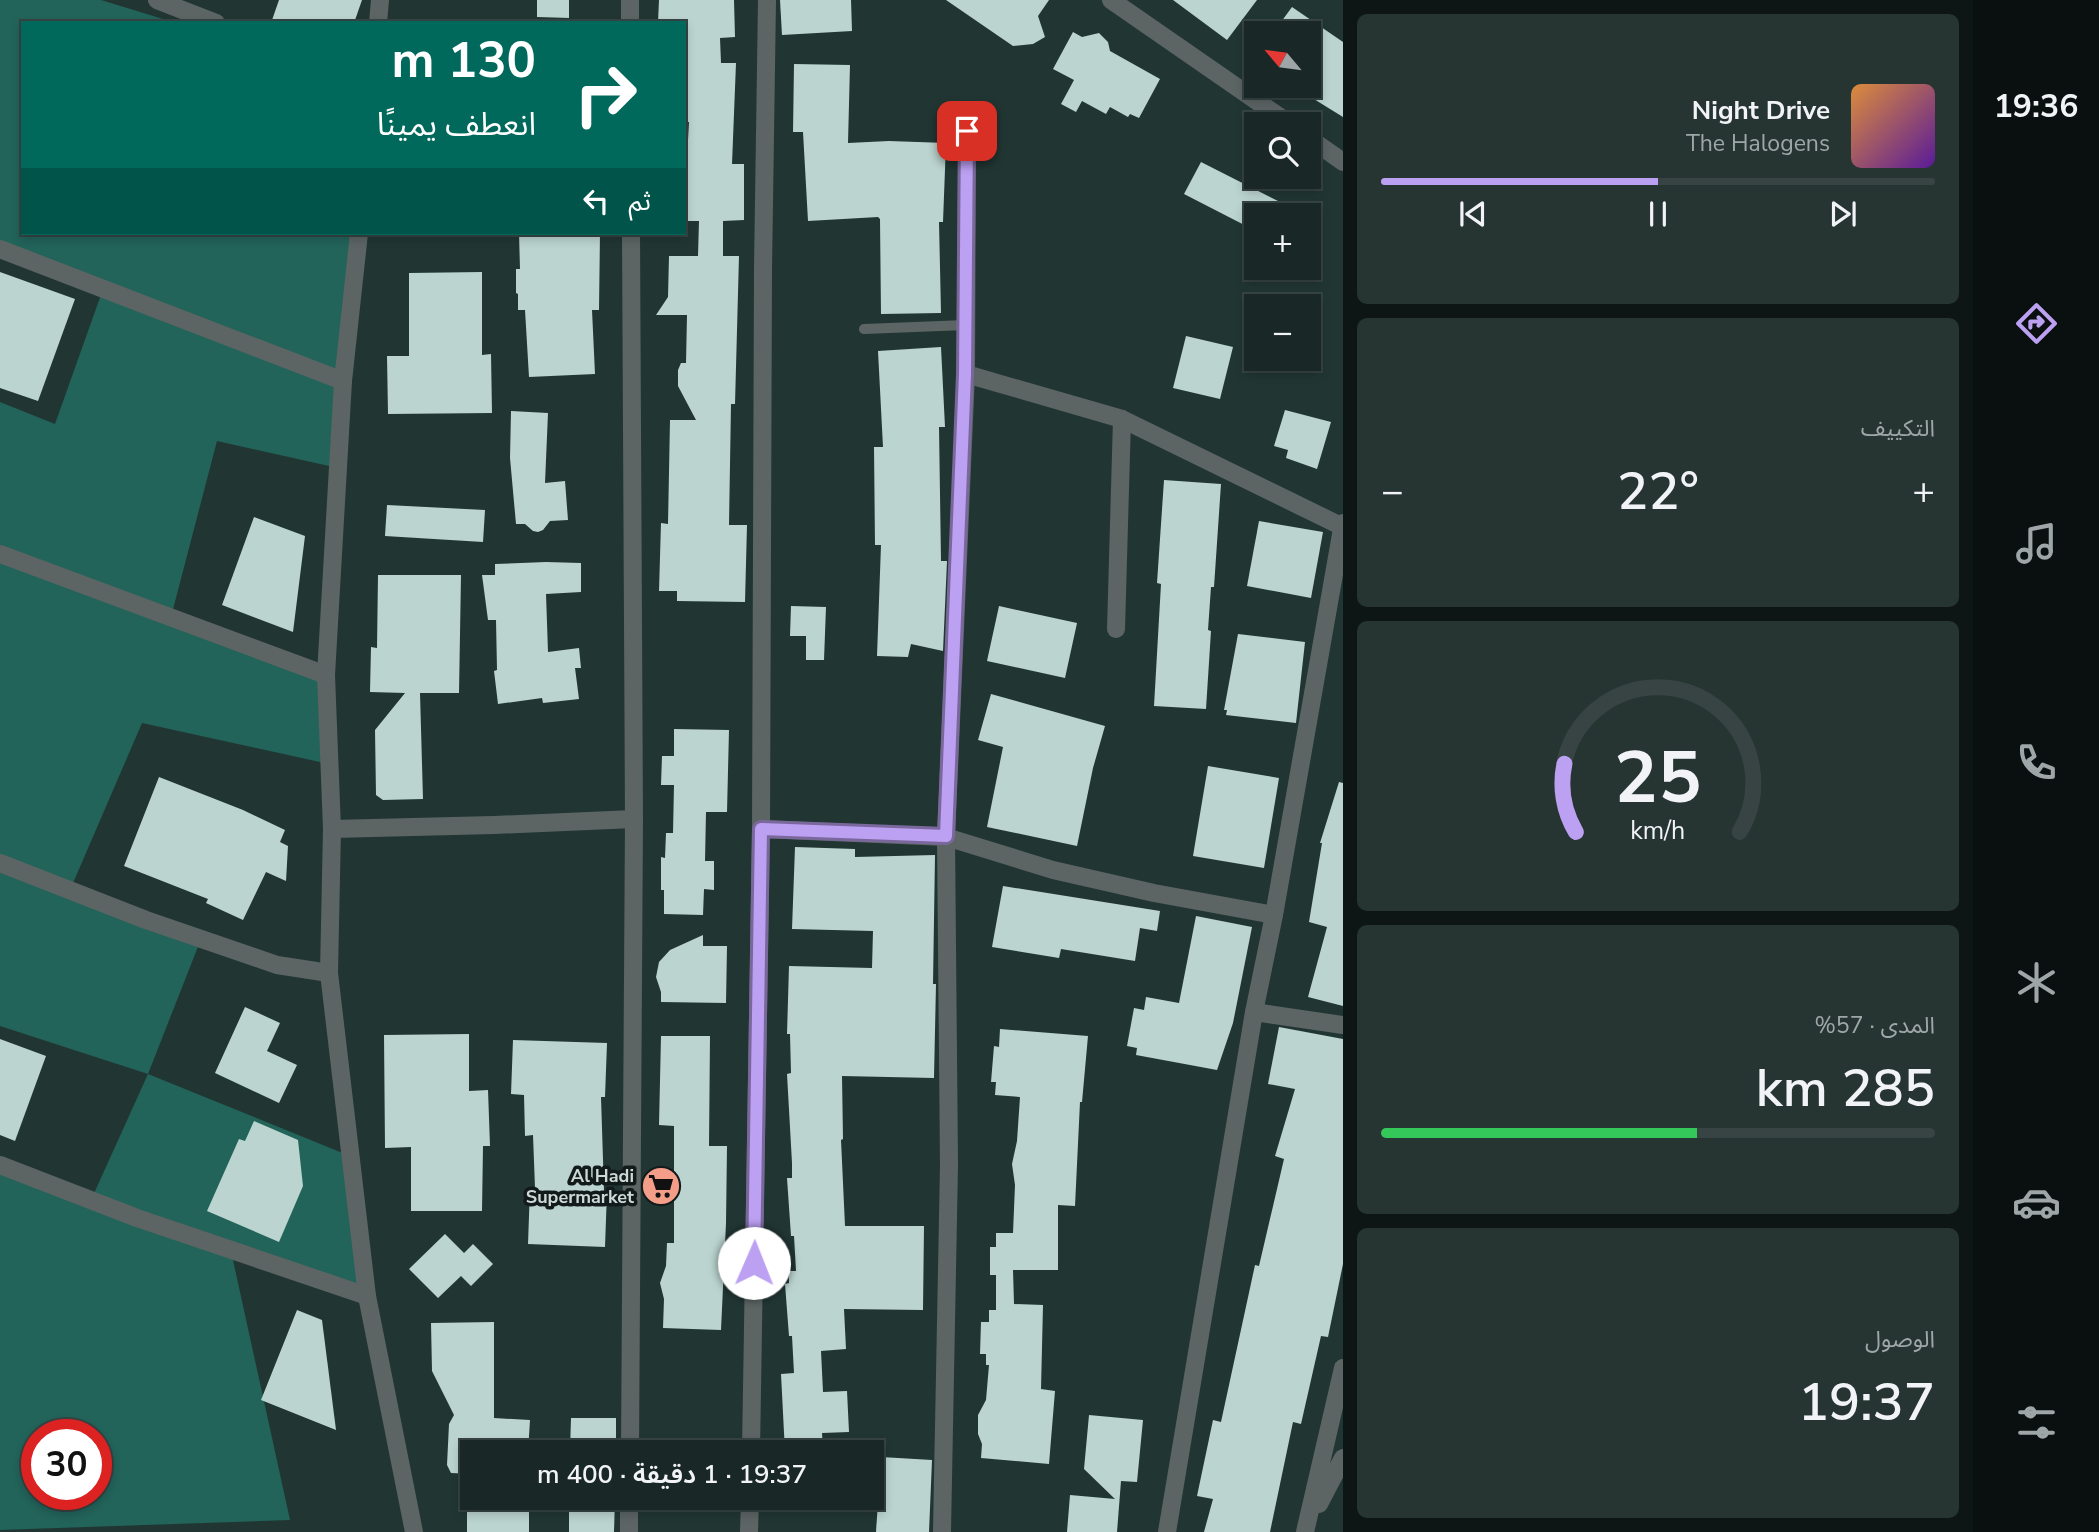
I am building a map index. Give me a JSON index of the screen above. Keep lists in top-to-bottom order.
{
  "places": {
    "supermarket": ["Al Hadi Supermarket"]
  },
  "north": "top left",
  "page": {
    "tabs": "19:36",
    "map_buttons": ["+", "−"],
    "turn": ["130 m", "انعطف يمينًا"],
    "song": ["Night Drive", "The Halogens"],
    "then": "ثم",
    "tile": [
      "التكييف",
      ["المدى · 57%", "285 km"],
      ["الوصول", "19:37"]
    ],
    "heat": ["−", "22°", "+"],
    "limit": "30",
    "trip": "19:37 · 1 دقيقة · 400 m",
    "gauge": ["25", "km/h"]
  }
}
